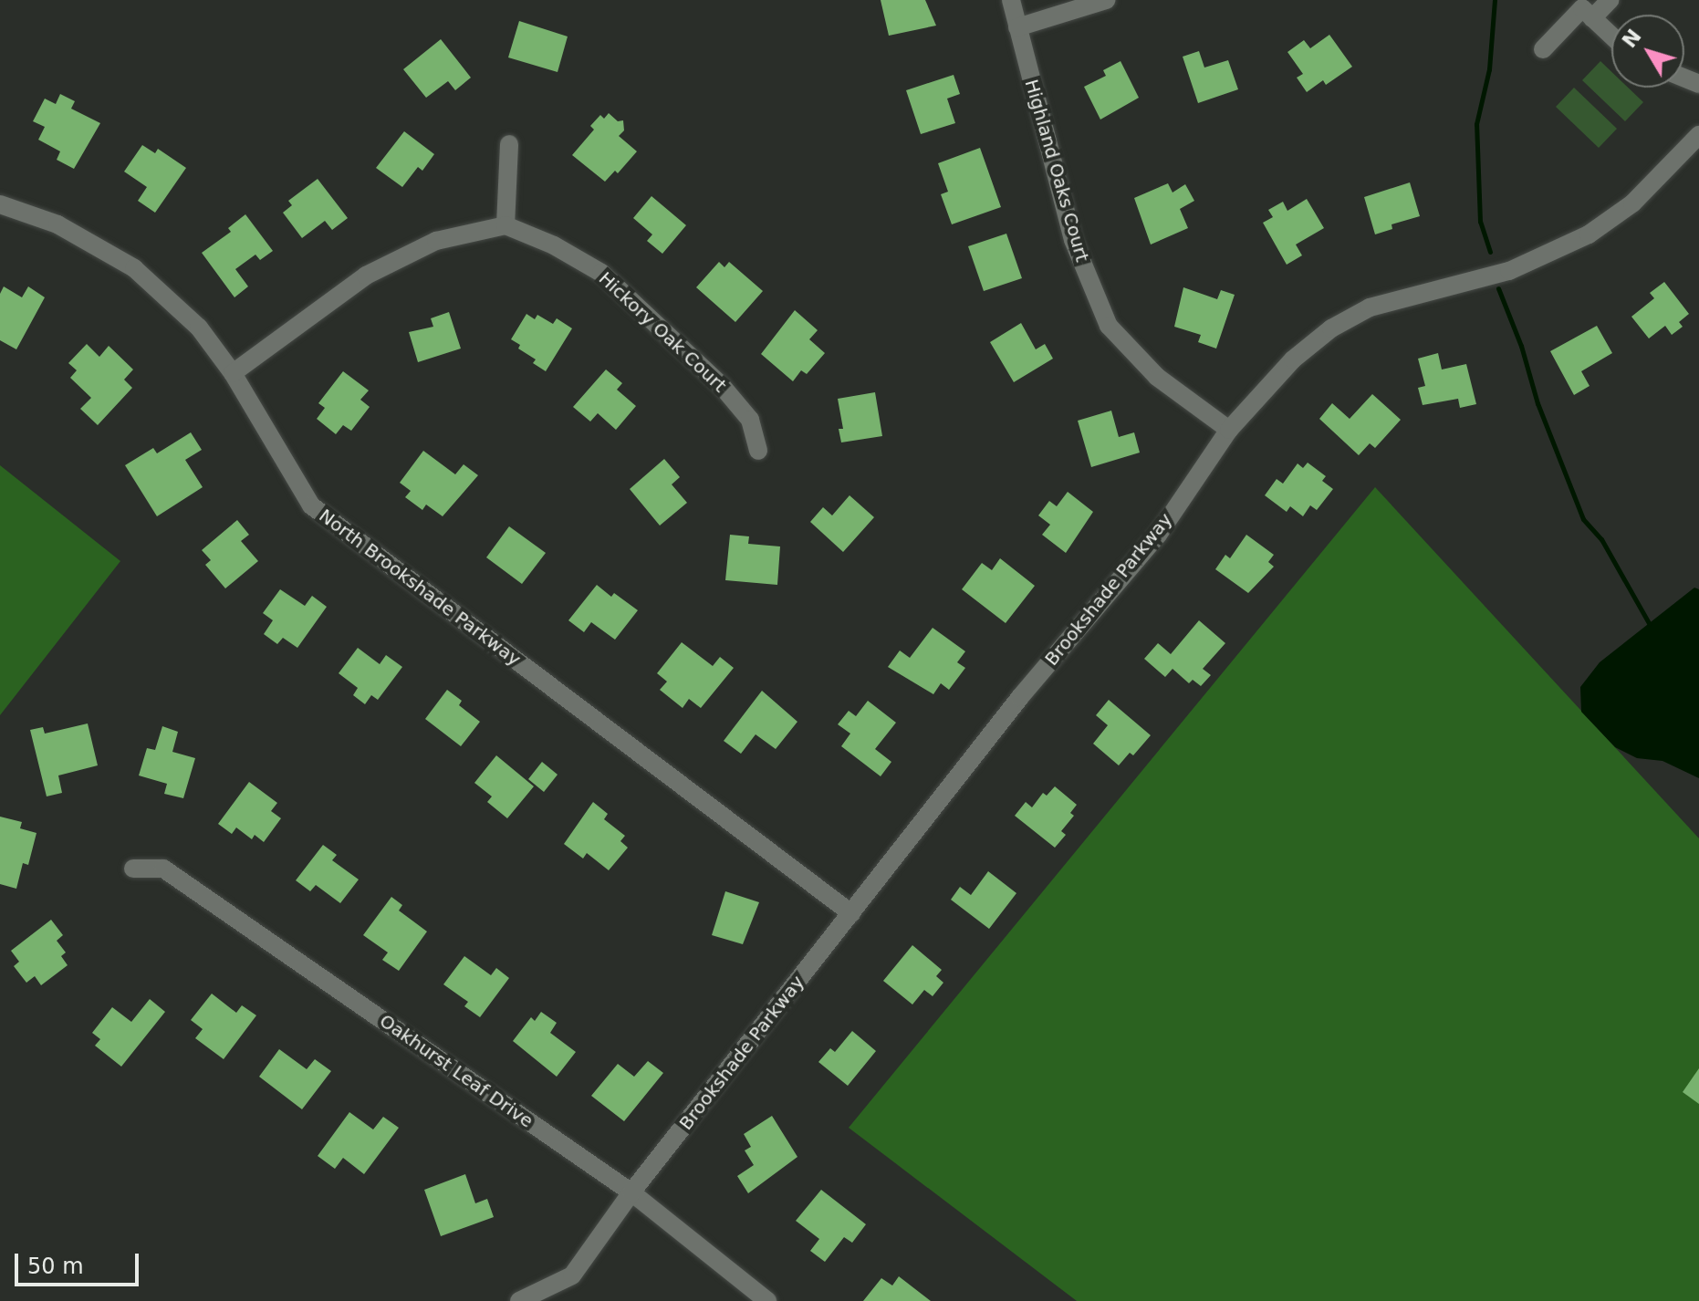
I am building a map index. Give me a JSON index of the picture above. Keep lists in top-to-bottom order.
{
  "streets": {
    "street": [
      "Highland Oaks Court",
      "Hickory Oak Court",
      "North Brookshade Parkway",
      "Brookshade Parkway",
      "Oakhurst Leaf Drive"
    ]
  },
  "crossings": [
    ["Highland Oaks Court", "Brookshade Parkway"],
    ["North Brookshade Parkway", "Brookshade Parkway"],
    ["Brookshade Parkway", "Oakhurst Leaf Drive"]
  ],
  "scale_bar": "50 m",
  "north": "top left"
}
